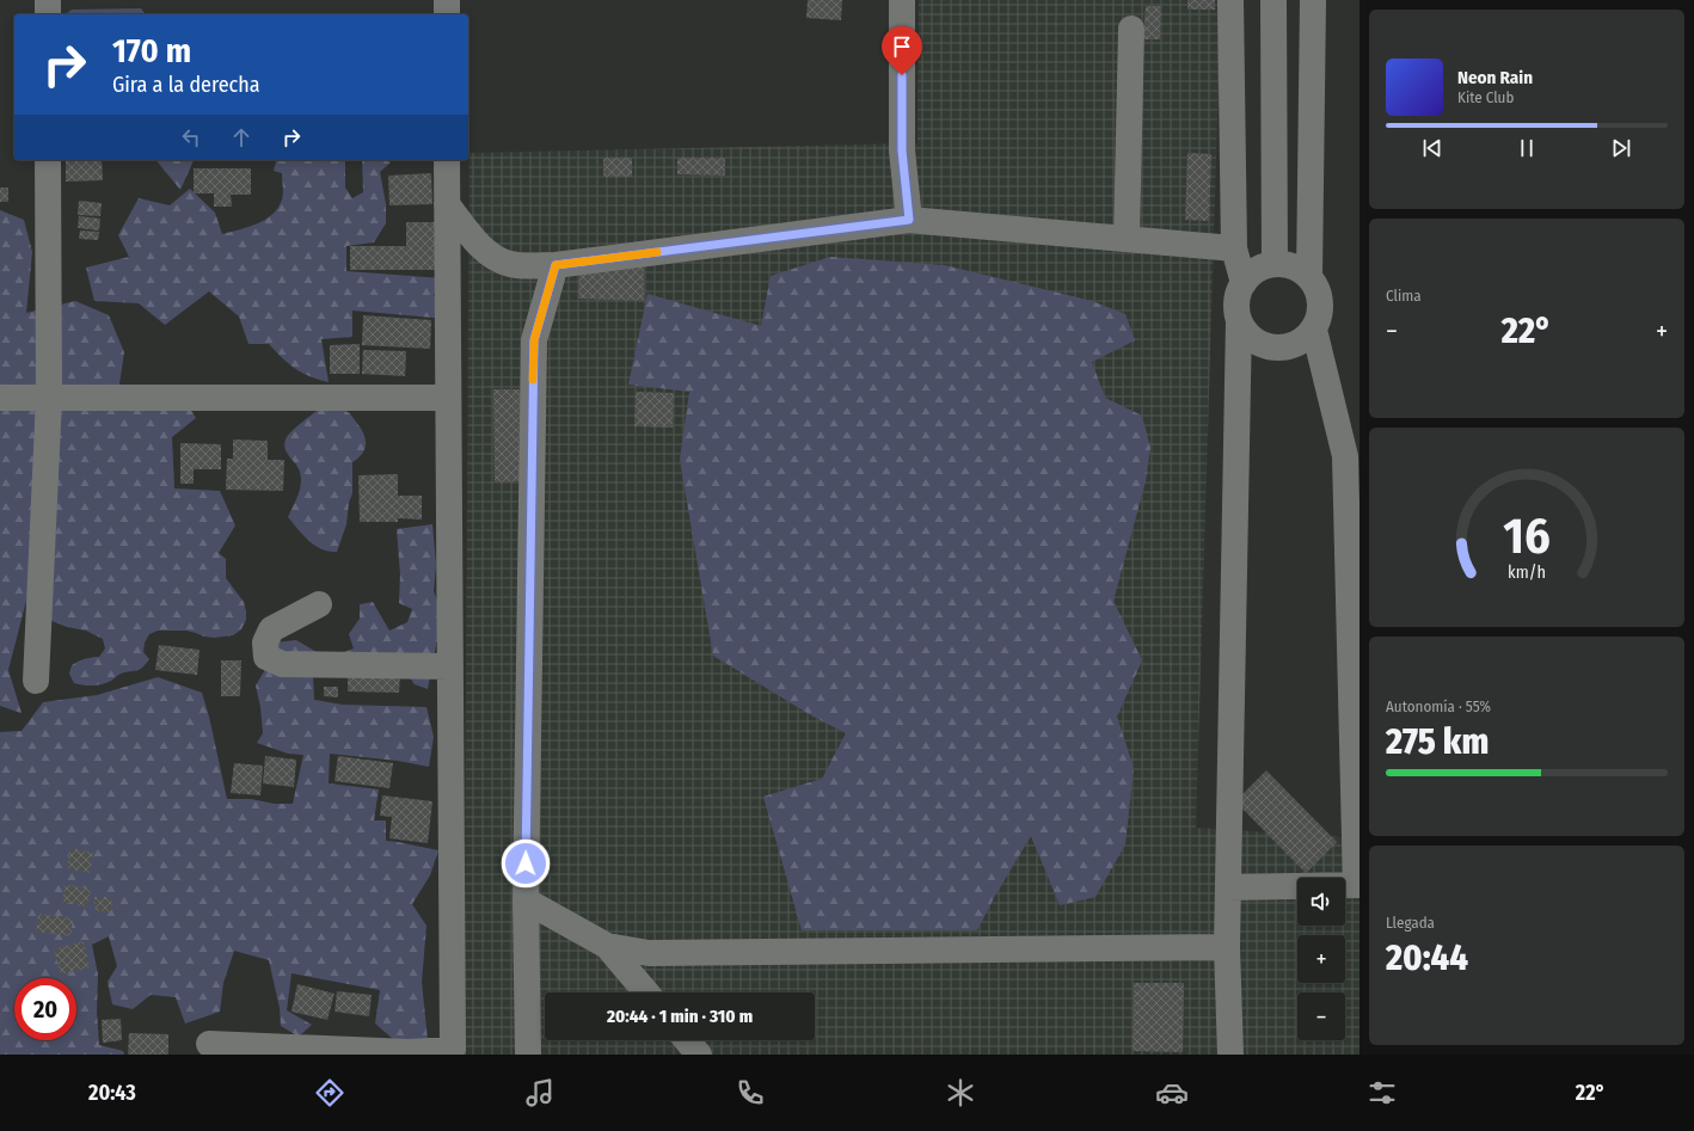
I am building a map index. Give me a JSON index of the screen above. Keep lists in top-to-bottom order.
{
  "page": {
    "turn": ["170 m", "Gira a la derecha"],
    "song": ["Neon Rain", "Kite Club"],
    "tile": [
      "Clima",
      ["Autonomía · 55%", "275 km"],
      ["Llegada", "20:44"]
    ],
    "heat": ["−", "22°", "+"],
    "map_buttons": ["+", "−"],
    "limit": "20",
    "trip": "20:44 · 1 min · 310 m",
    "tabs": ["20:43", "22°"],
    "gauge": ["16", "km/h"]
  }
}
